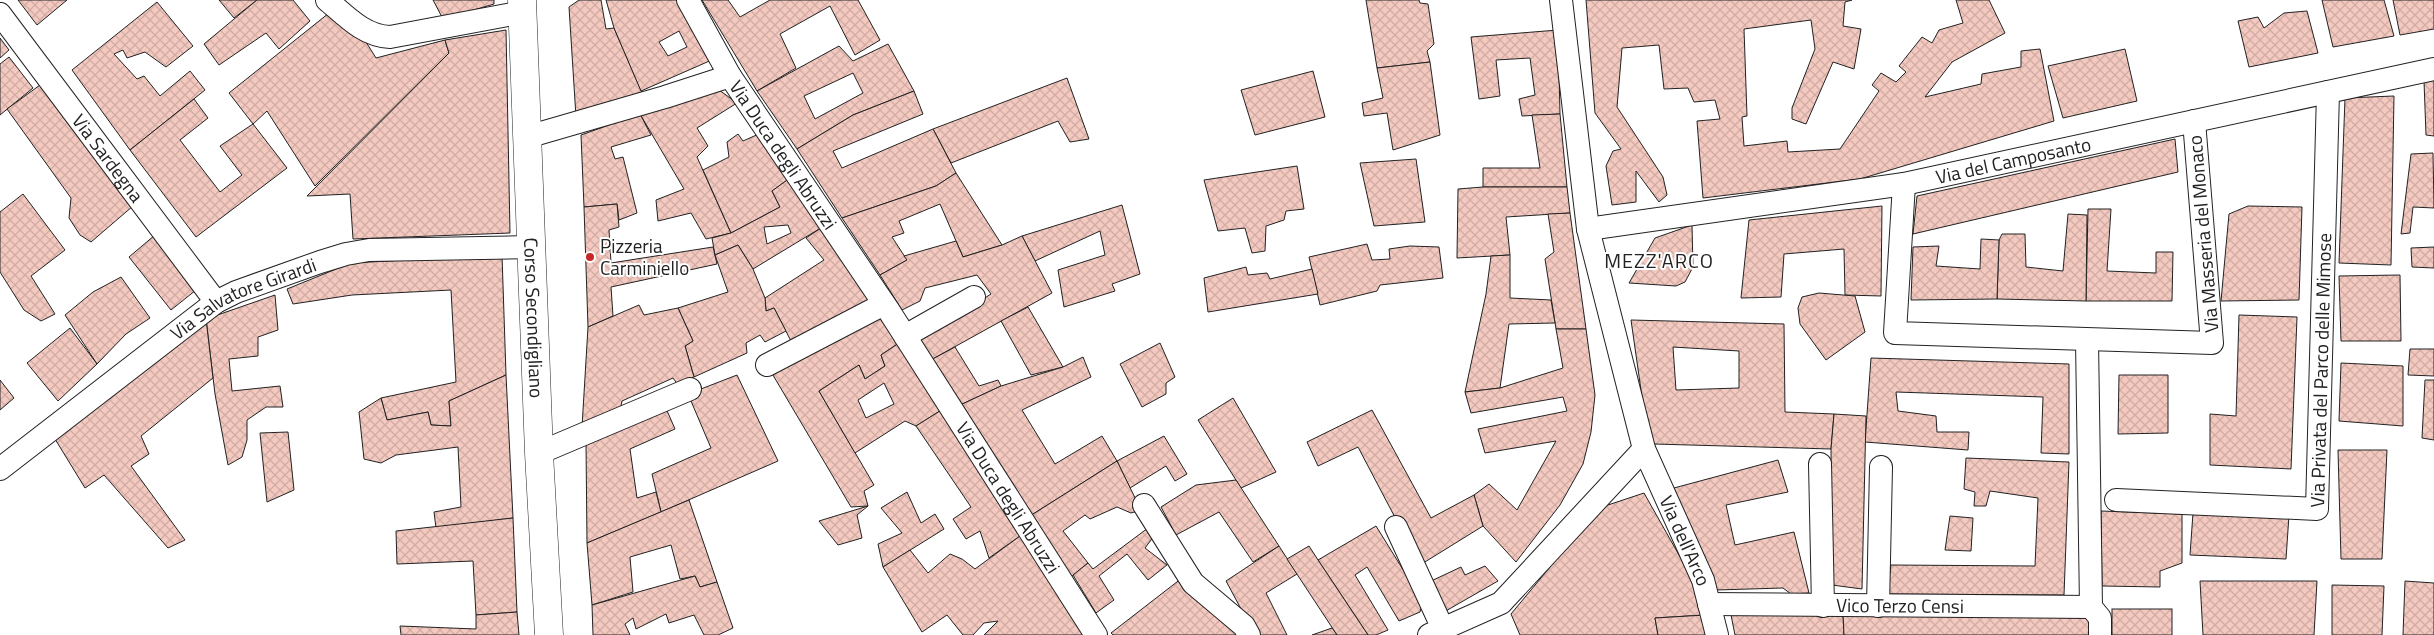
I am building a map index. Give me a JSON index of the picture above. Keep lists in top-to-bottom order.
{
  "streets": {
    "main road": ["Corso Secondigliano"],
    "street": [
      "Via Duca degli Abruzzi",
      "Via Sardegna",
      "Via del Camposanto",
      "Via Masseria del Monaco",
      "Via Salvatore Girardi",
      "Via Privata del Parco delle Mimose",
      "Via dell'Arco",
      "Vico Terzo Censi"
    ]
  },
  "crossings": [
    ["Via Duca degli Abruzzi", "Corso Secondigliano"],
    ["Via Sardegna", "Via Salvatore Girardi"],
    ["Via del Camposanto", "Via Masseria del Monaco"],
    ["Via del Camposanto", "Via Privata del Parco delle Mimose"],
    ["Via del Camposanto", "Via dell'Arco"],
    ["Via Salvatore Girardi", "Corso Secondigliano"],
    ["Via dell'Arco", "Vico Terzo Censi"]
  ],
  "districts": ["MEZZ'ARCO"],
  "places": ["Pizzeria Carminiello"]
}
